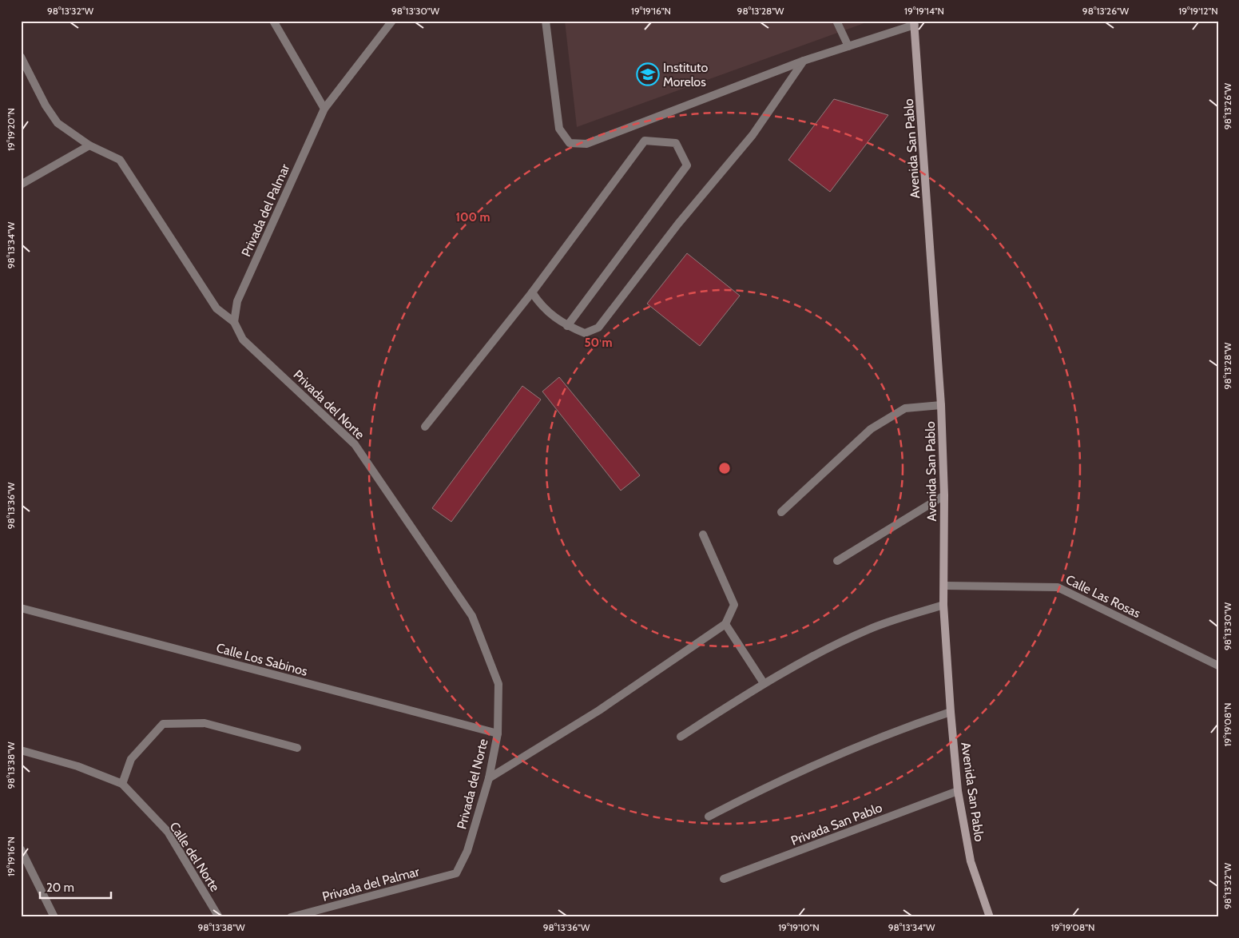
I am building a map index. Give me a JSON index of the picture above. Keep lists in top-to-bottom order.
{
  "streets": {
    "street": [
      "Avenida San Pablo",
      "Privada del Palmar",
      "Privada del Norte",
      "Calle Las Rosas",
      "Calle Los Sabinos",
      "Privada San Pablo",
      "Calle del Norte"
    ]
  },
  "crossings": [
    ["Avenida San Pablo", "Calle Las Rosas"],
    ["Avenida San Pablo", "Privada San Pablo"],
    ["Privada del Palmar", "Privada del Norte"],
    ["Privada del Norte", "Calle Los Sabinos"]
  ],
  "places": {
    "school or university": ["Instituto Morelos"]
  },
  "scale_bar": "20 m",
  "coordinates": [
    "98°13'32\"W",
    "98°13'30\"W",
    "19°19'16\"N",
    "98°13'28\"W",
    "19°19'14\"N",
    "98°13'26\"W",
    "19°19'12\"N",
    "19°19'20\"N",
    "98°13'34\"W",
    "98°13'36\"W",
    "19°19'08\"N",
    "98°13'38\"W",
    "19°19'10\"N"
  ],
  "rings": ["100 m", "50 m"]
}
